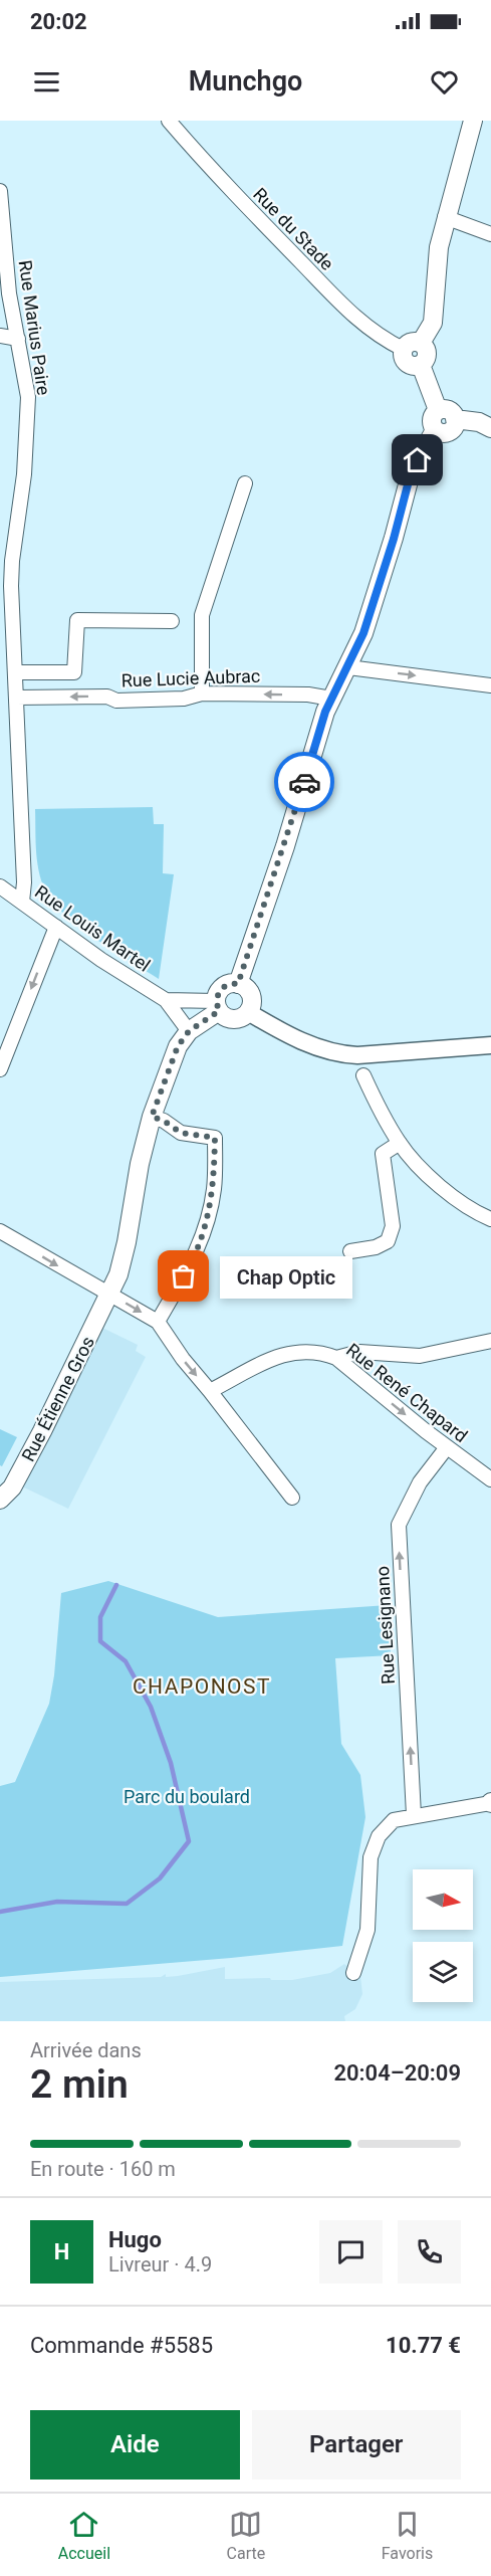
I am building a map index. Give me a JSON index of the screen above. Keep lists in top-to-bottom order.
{
  "streets": {
    "main road": ["Rue Étienne Gros"],
    "street": [
      "Rue du Stade",
      "Rue Marius Paire",
      "Rue Lucie Aubrac",
      "Rue Louis Martel",
      "Rue René Chapard",
      "Rue Lesignano"
    ]
  },
  "crossings": [
    ["Rue Marius Paire", "Rue Lucie Aubrac"],
    ["Rue Marius Paire", "Rue Louis Martel"],
    ["Rue Louis Martel", "Rue Étienne Gros"],
    ["Rue René Chapard", "Rue Lesignano"]
  ],
  "one_way": ["Rue Lucie Aubrac", "Rue René Chapard", "Rue Lesignano"],
  "districts": ["CHAPONOST"],
  "parks": ["Parc du boulard"],
  "places": ["Chap Optic"],
  "north": "right",
  "page": {
    "status": "20:02",
    "header": "Munchgo",
    "bubble": "Chap Optic",
    "heading": ["2 min", "Arrivée dans", "20:04–20:09"],
    "panel": [
      "Hugo",
      "Livreur · 4.9",
      "Commande #5585",
      "10.77 €"
    ],
    "bar": "En route · 160 m",
    "round": "H",
    "buttons": ["Aide", "Partager"],
    "tabs": ["Accueil", "Carte", "Favoris"]
  }
}
